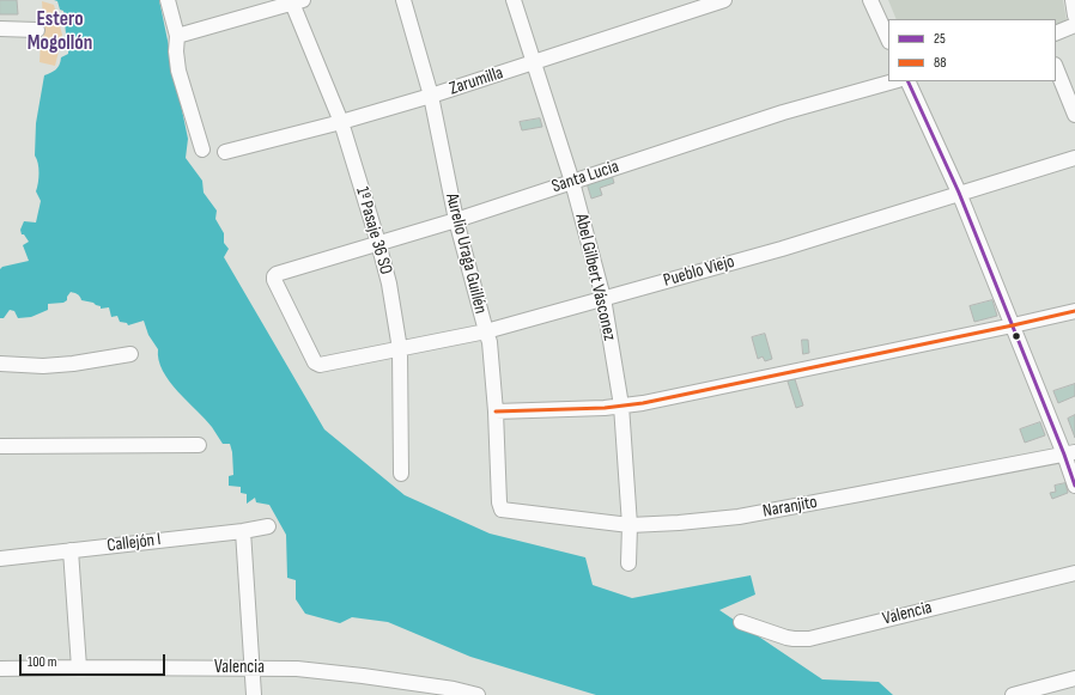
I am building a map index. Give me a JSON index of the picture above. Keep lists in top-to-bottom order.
{
  "streets": {
    "street": [
      "Zarumilla",
      "Santa Lucia",
      "1º Pasaje 36 SO",
      "Aurelio Uraga Guillén",
      "Pueblo Viejo",
      "Abel Gilbert Vásconez",
      "Naranjito",
      "Callejón I",
      "Valencia"
    ]
  },
  "crossings": [
    ["Zarumilla", "1º Pasaje 36 SO"],
    ["Zarumilla", "Aurelio Uraga Guillén"],
    ["Zarumilla", "Abel Gilbert Vásconez"],
    ["Santa Lucia", "1º Pasaje 36 SO"],
    ["Santa Lucia", "Aurelio Uraga Guillén"],
    ["Santa Lucia", "Pueblo Viejo"],
    ["Santa Lucia", "Abel Gilbert Vásconez"],
    ["1º Pasaje 36 SO", "Pueblo Viejo"],
    ["Aurelio Uraga Guillén", "Pueblo Viejo"],
    ["Aurelio Uraga Guillén", "Naranjito"],
    ["Pueblo Viejo", "Abel Gilbert Vásconez"],
    ["Abel Gilbert Vásconez", "Naranjito"]
  ],
  "districts": ["Estero Mogollón"],
  "lines": ["transit line 25", "transit line 88"],
  "legend": ["25", "88"],
  "scale_bar": "100 m"
}
